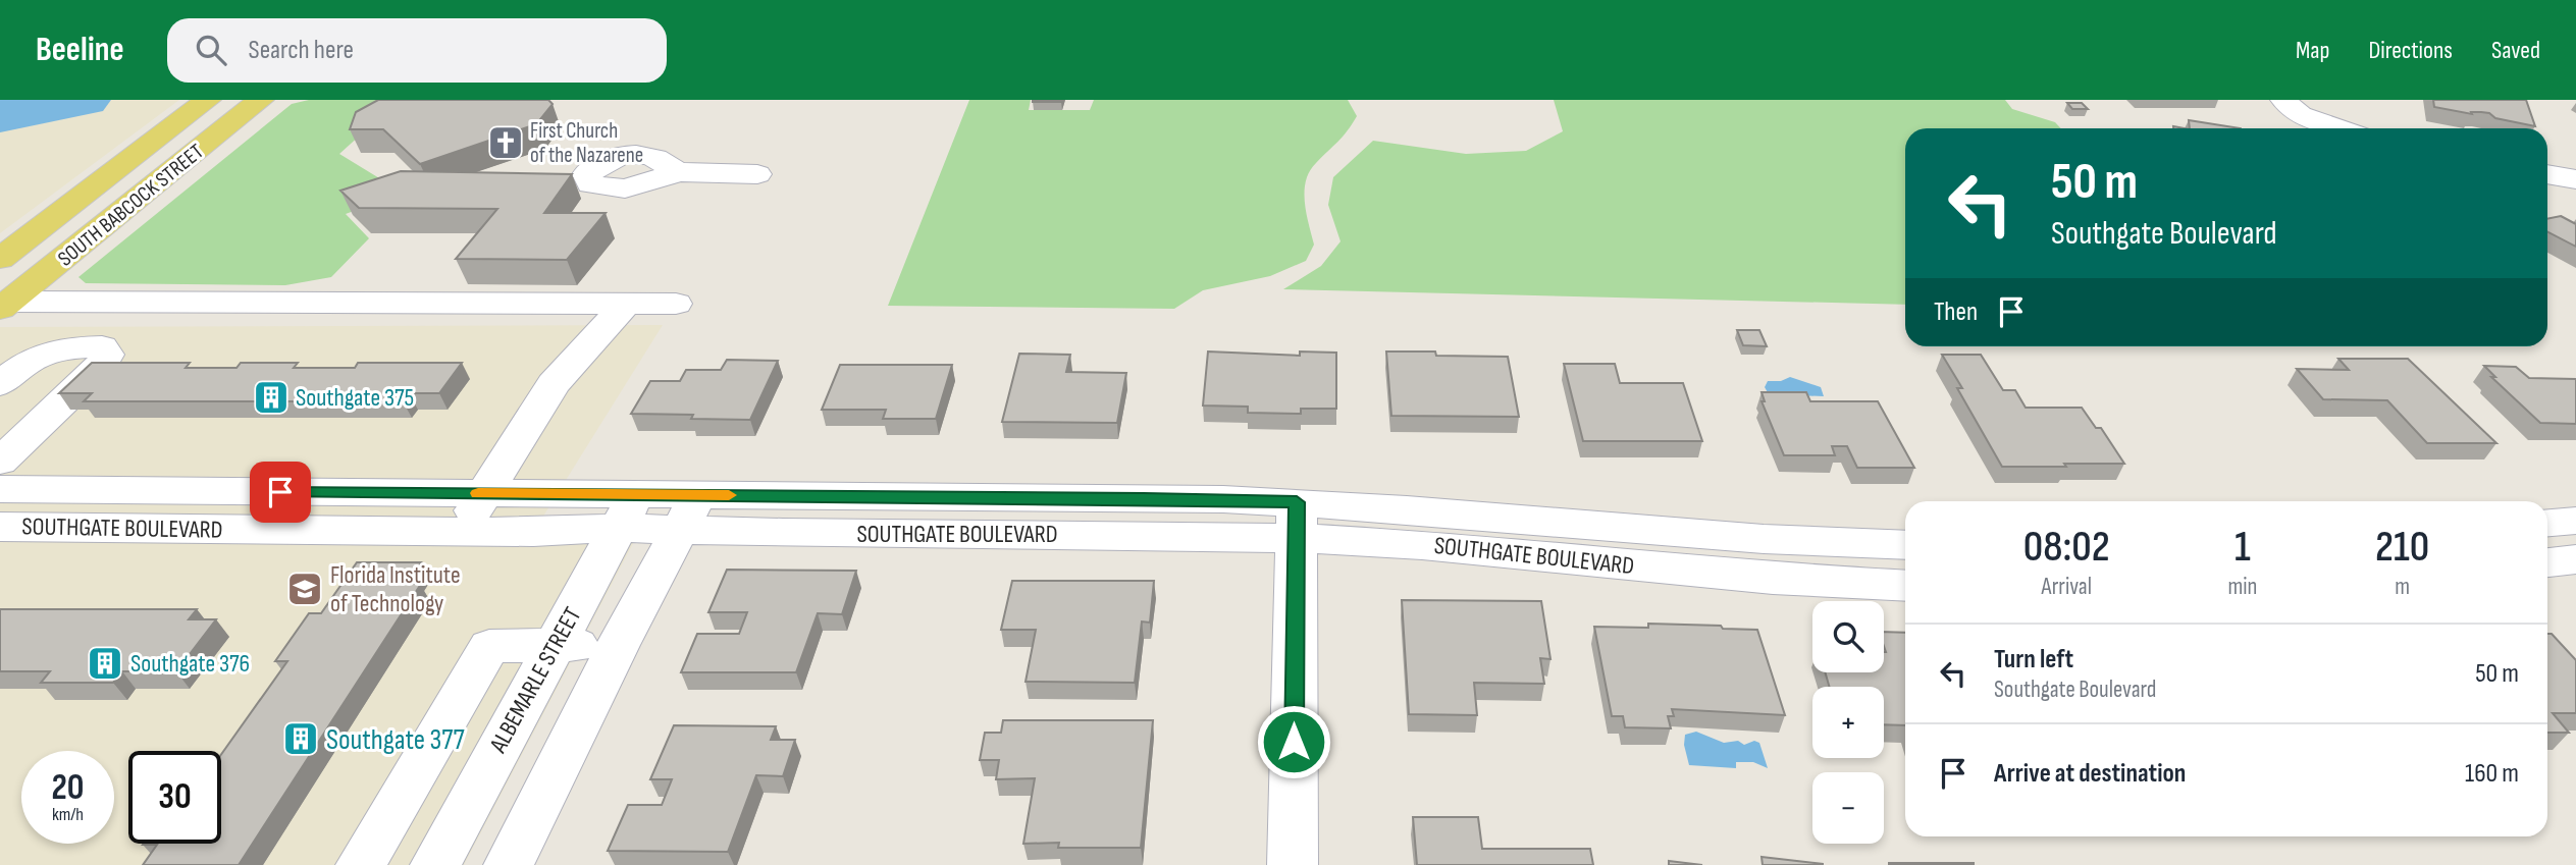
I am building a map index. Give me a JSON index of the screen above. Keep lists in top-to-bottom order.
{
  "streets": {
    "main road": ["SOUTH BABCOCK STREET"],
    "street": ["SOUTHGATE BOULEVARD", "ALBEMARLE STREET"]
  },
  "crossings": [
    ["SOUTHGATE BOULEVARD", "ALBEMARLE STREET"]
  ],
  "places": {
    "church": ["First Church of the Nazarene"],
    "building": ["Southgate 375", "Southgate 376", "Southgate 377"],
    "school or university": ["Florida Institute of Technology"]
  },
  "page": {
    "header": "Beeline",
    "search": "Search here",
    "nav": ["Map", "Directions", "Saved"],
    "turn": ["50 m", "Southgate Boulevard"],
    "then": "Then",
    "eta": [
      "08:02",
      "Arrival",
      "1",
      "min",
      "210",
      "m"
    ],
    "map_buttons": ["+", "−"],
    "list": [
      {
        "name": "Turn left",
        "note": "Southgate Boulevard",
        "value": "50 m"
      },
      {
        "name": "Arrive at destination",
        "value": "160 m"
      }
    ],
    "speed": "20 km/h",
    "limit": "30"
  }
}
